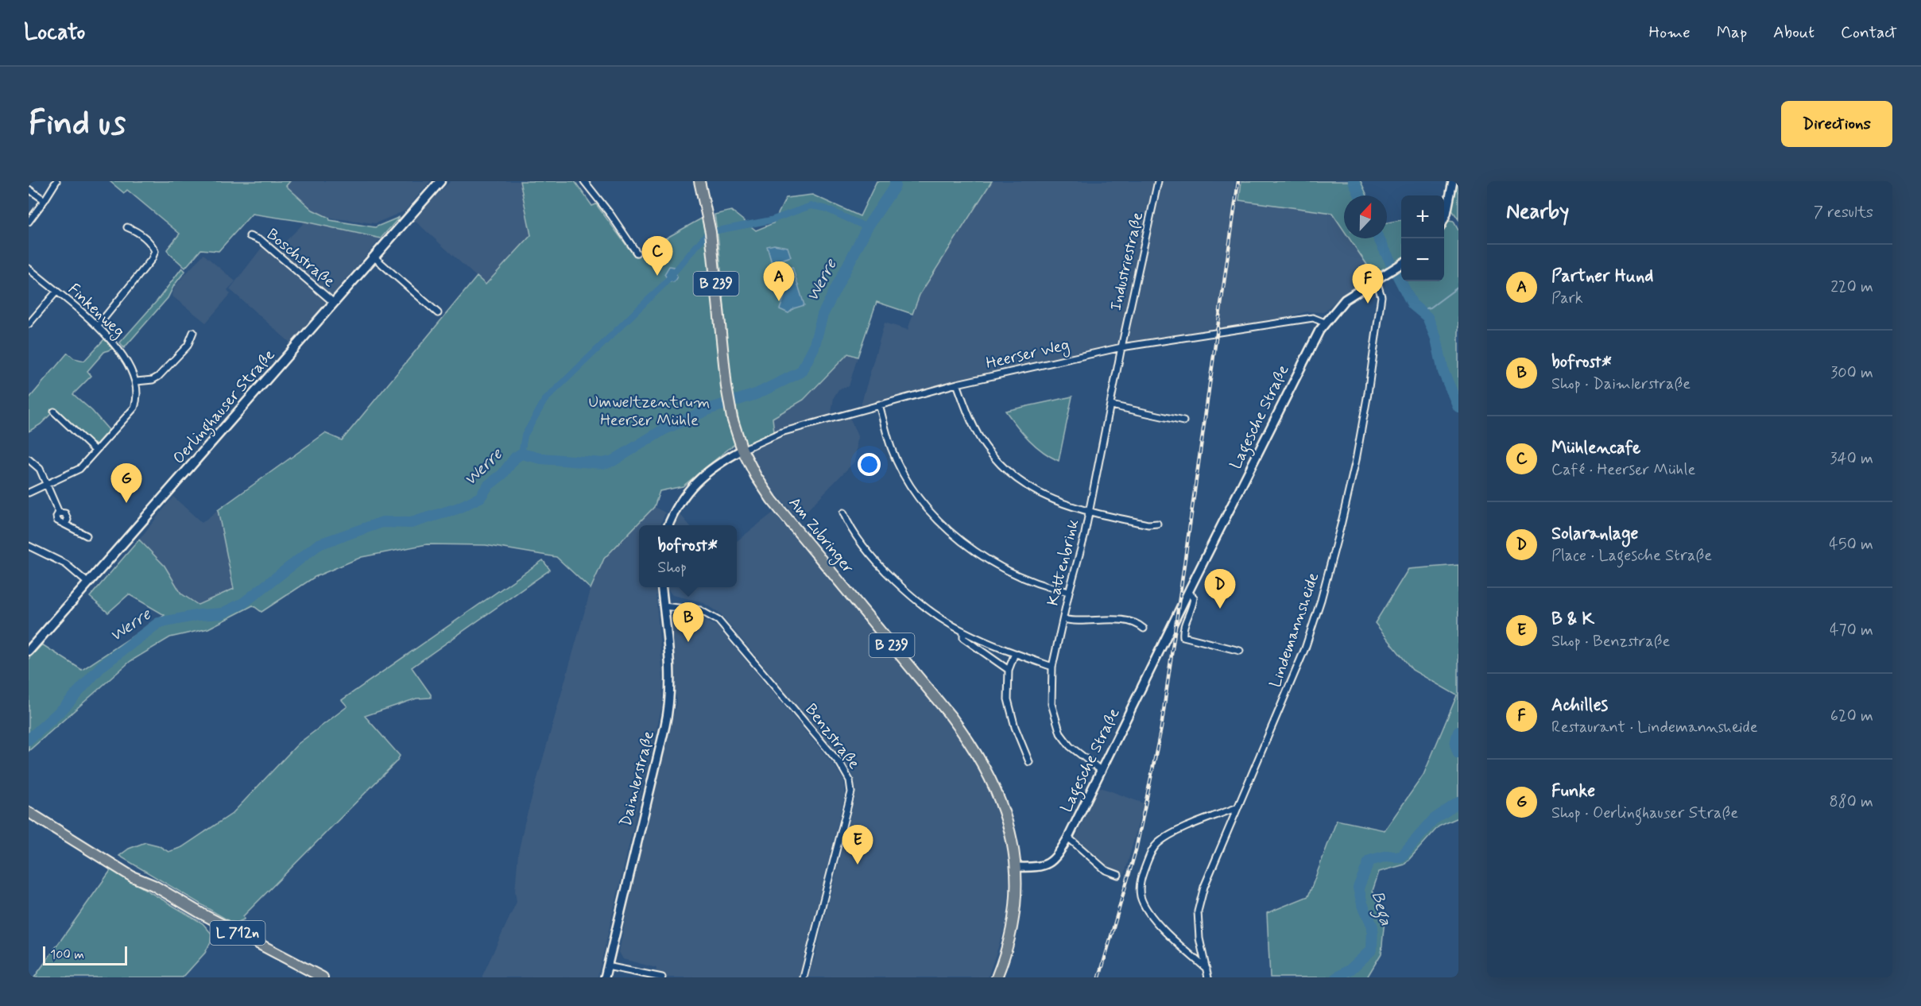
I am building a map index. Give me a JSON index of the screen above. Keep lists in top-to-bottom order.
{
  "streets": {
    "main road": [
      "B 239",
      "Oerlinghauser Straße",
      "Am Zubringer",
      "L 712n"
    ],
    "street": [
      "Boschstraße",
      "Industriestraße",
      "Finkenweg",
      "Heerser Weg",
      "Lagesche Straße",
      "Kattenbrink",
      "Lindemannsheide",
      "Benzstraße",
      "Daimlerstraße"
    ]
  },
  "crossings": [
    ["Boschstraße", "Oerlinghauser Straße"],
    ["Industriestraße", "Heerser Weg"],
    ["Industriestraße", "Kattenbrink"],
    ["B 239", "Lagesche Straße"],
    ["B 239", "Am Zubringer"],
    ["Heerser Weg", "Lagesche Straße"],
    ["Heerser Weg", "Am Zubringer"],
    ["Heerser Weg", "Kattenbrink"],
    ["Lagesche Straße", "Am Zubringer"],
    ["Lagesche Straße", "Kattenbrink"],
    ["Lagesche Straße", "Lindemannsheide"],
    ["Benzstraße", "Daimlerstraße"]
  ],
  "water": ["Werre", "Bega"],
  "parks": ["Umweltzentrum Heerser Mühle"],
  "scale_bar": "100 m",
  "north": "top",
  "page": {
    "header": "Locato",
    "nav": [
      "Home",
      "Map",
      "About",
      "Contact"
    ],
    "buttons": "Directions",
    "title": "Find us",
    "heading": ["Nearby", "7 results"],
    "map_buttons": ["+", "−"],
    "pins": [
      "C",
      "A",
      "F",
      "G",
      "D",
      "B",
      "E"
    ],
    "list": [
      {
        "mark": "A",
        "name": "Partner Hund",
        "note": "Park",
        "value": "220 m"
      },
      {
        "mark": "B",
        "name": "bofrost*",
        "note": "Shop · Daimlerstraße",
        "value": "300 m"
      },
      {
        "mark": "C",
        "name": "Mühlencafe",
        "note": "Café · Heerser Mühle",
        "value": "340 m"
      },
      {
        "mark": "D",
        "name": "Solaranlage",
        "note": "Place · Lagesche Straße",
        "value": "450 m"
      },
      {
        "mark": "E",
        "name": "B & K",
        "note": "Shop · Benzstraße",
        "value": "470 m"
      },
      {
        "mark": "F",
        "name": "Achilles",
        "note": "Restaurant · Lindemannsheide",
        "value": "620 m"
      },
      {
        "mark": "G",
        "name": "Funke",
        "note": "Shop · Oerlinghauser Straße",
        "value": "880 m"
      }
    ],
    "popup": ["bofrost*", "Shop"],
    "scale": "100 m"
  }
}
